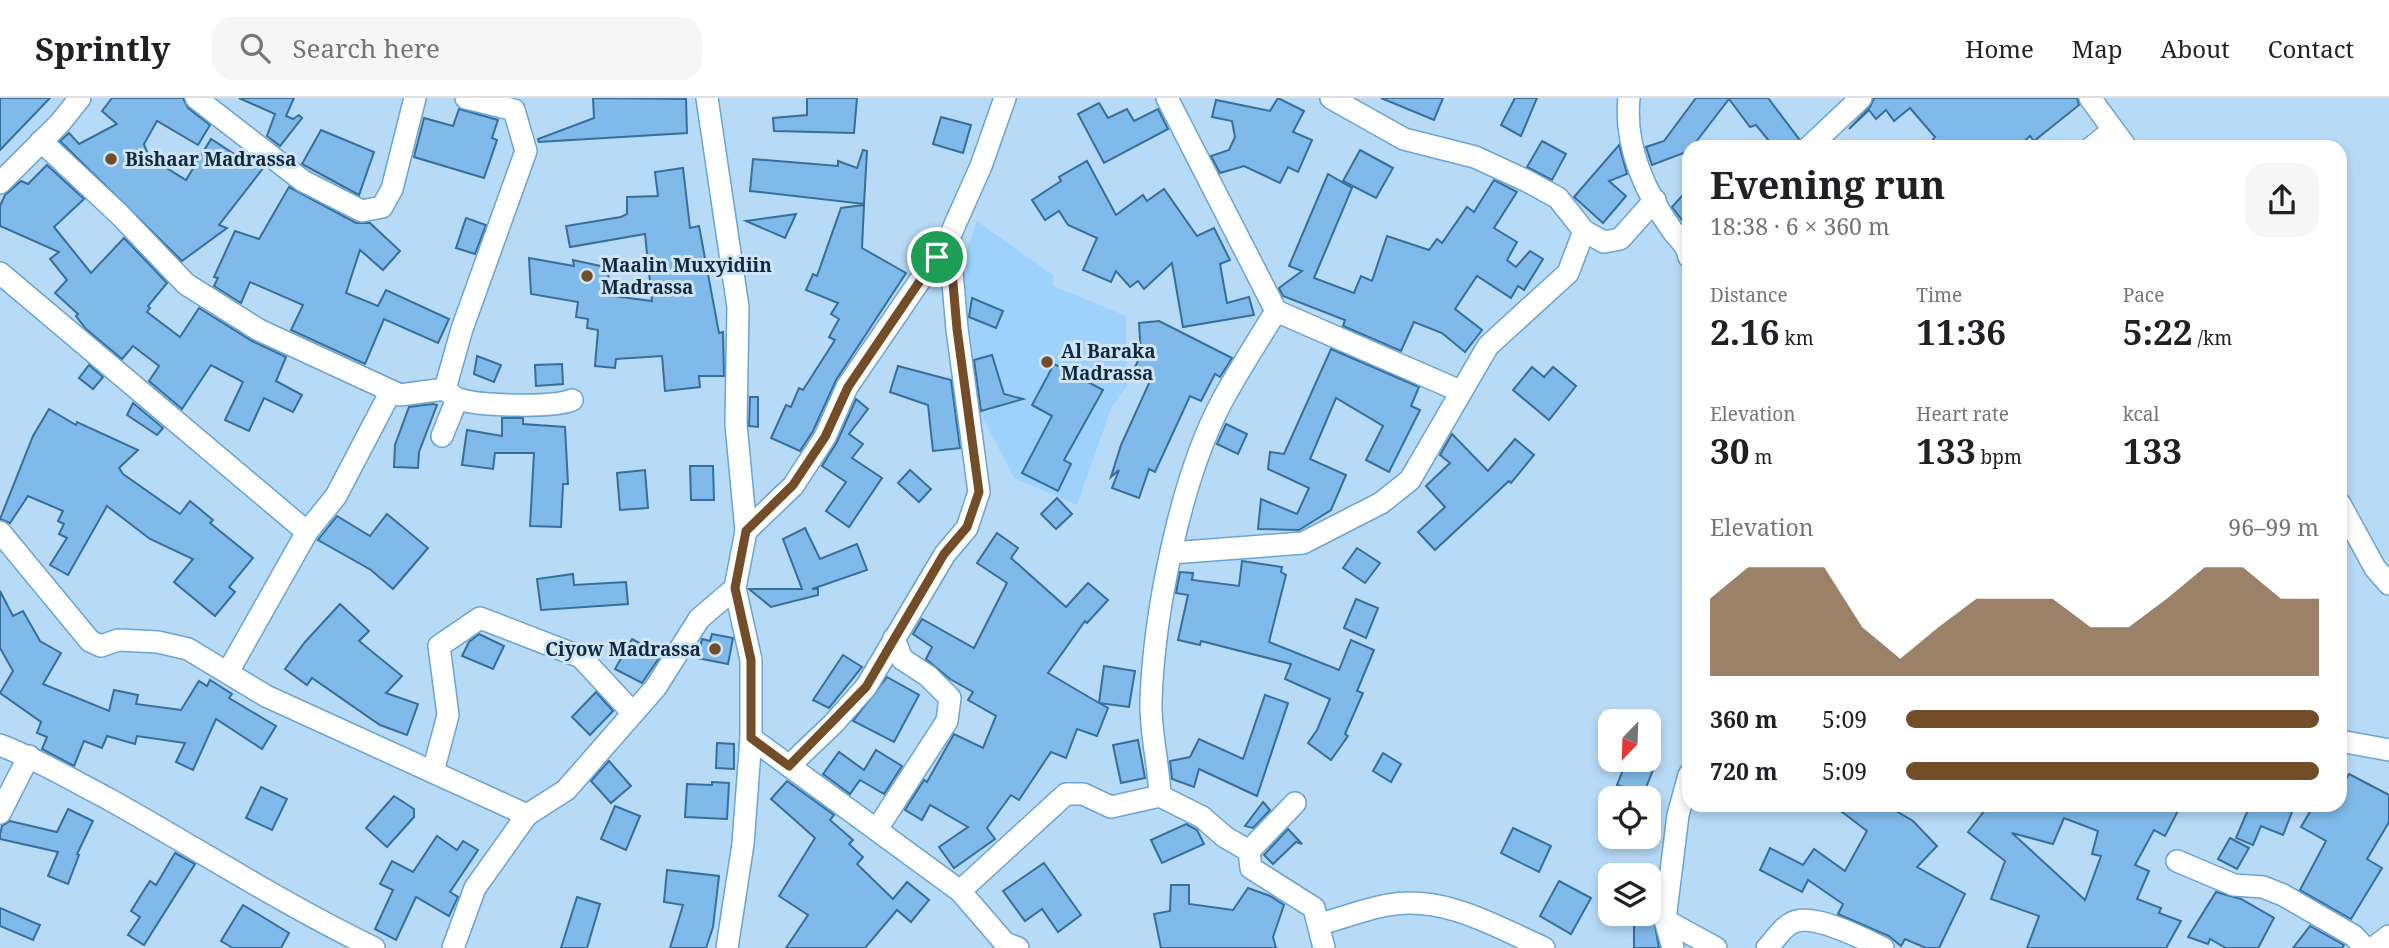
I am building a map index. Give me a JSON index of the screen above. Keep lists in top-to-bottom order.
{
  "places": [
    "Bishaar Madrassa",
    "Maalin Muxyidiin Madrassa",
    "Al Baraka Madrassa",
    "Ciyow Madrassa"
  ],
  "north": "bottom left",
  "page": {
    "header": "Sprintly",
    "search": "Search here",
    "nav": [
      "Home",
      "Map",
      "About",
      "Contact"
    ],
    "heading": ["Evening run", "18:38 · 6 × 360 m"],
    "stats": [
      ["Distance", "2.16 km"],
      ["Time", "11:36"],
      ["Pace", "5:22 /km"],
      ["Elevation", "30 m"],
      ["Heart rate", "133 bpm"],
      ["kcal", "133"]
    ],
    "chart": ["Elevation", "96–99 m"],
    "list": [
      {
        "name": "360 m",
        "note": "5:09"
      },
      {
        "name": "720 m",
        "note": "5:09"
      }
    ]
  }
}
